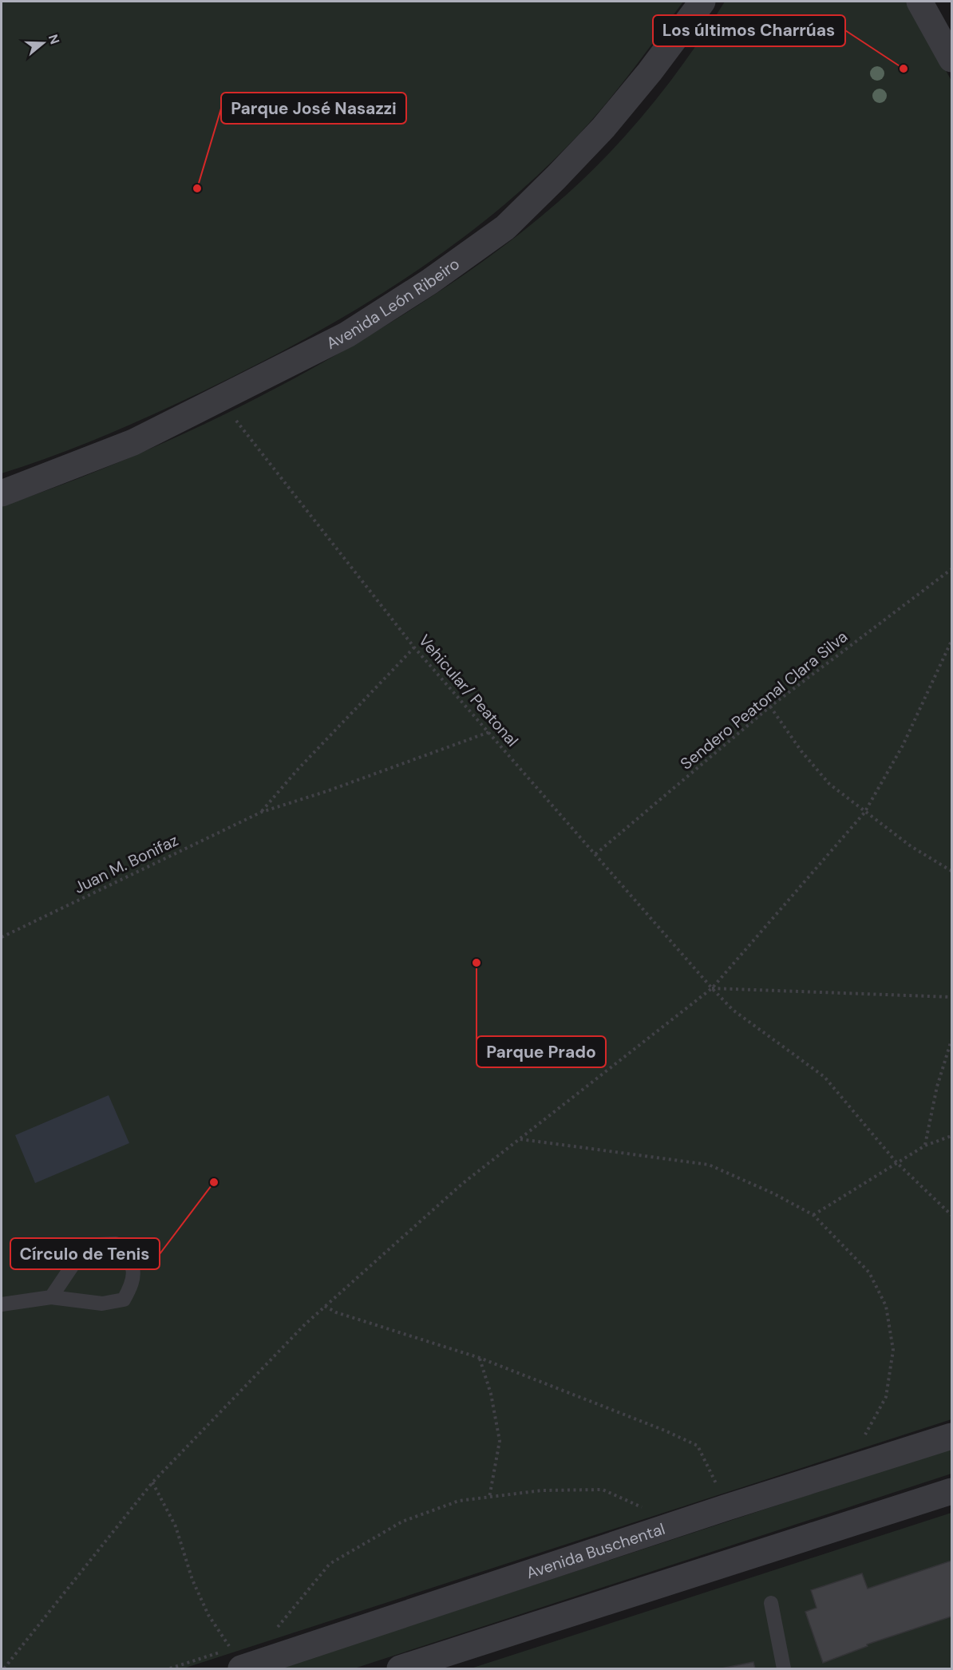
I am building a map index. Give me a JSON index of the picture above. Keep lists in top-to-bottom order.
{
  "streets": {
    "street": ["Avenida León Ribeiro", "Avenida Buschental"],
    "path": ["Vehicular/ Peatonal", "Sendero Peatonal Clara Silva", "Juan M. Bonifaz"]
  },
  "crossings": [
    ["Avenida León Ribeiro", "Vehicular/ Peatonal"],
    ["Vehicular/ Peatonal", "Sendero Peatonal Clara Silva"],
    ["Vehicular/ Peatonal", "Juan M. Bonifaz"]
  ],
  "places": [
    "Los últimos Charrúas",
    "Parque José Nasazzi",
    "Parque Prado",
    "Círculo de Tenis"
  ],
  "north": "right"
}
